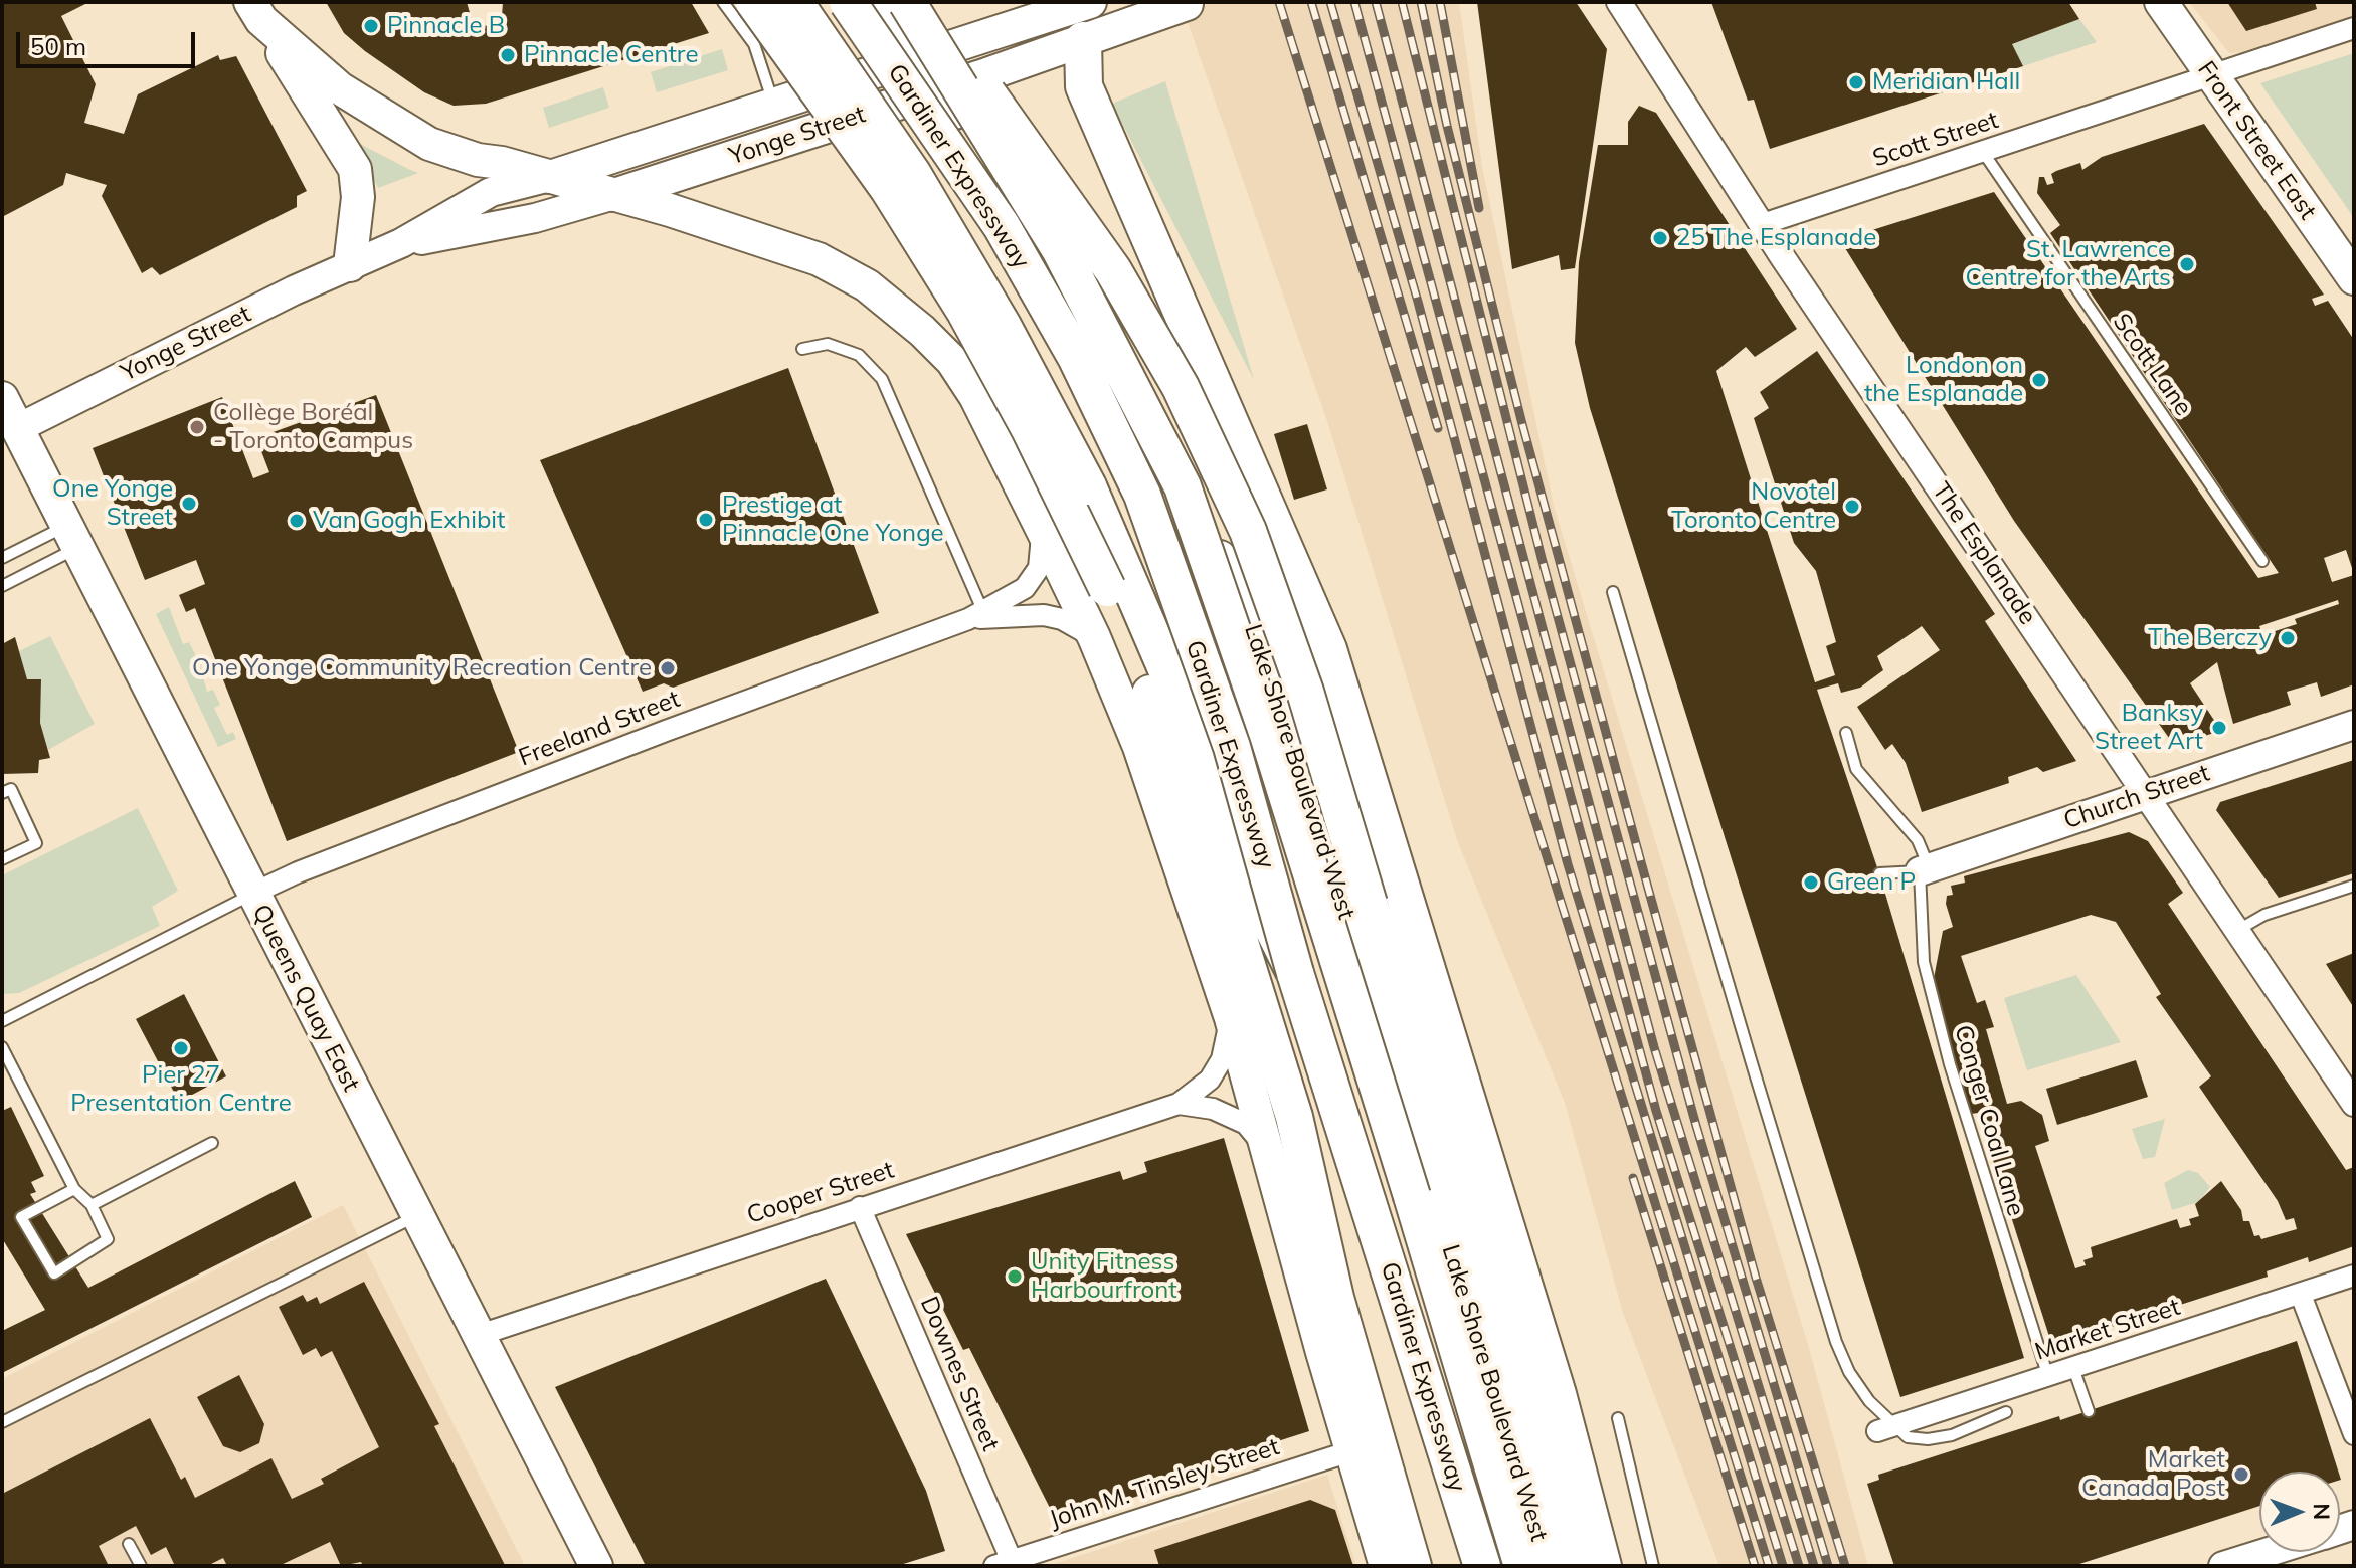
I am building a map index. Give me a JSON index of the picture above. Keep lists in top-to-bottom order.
{
  "streets": {
    "highway": ["Gardiner Expressway"],
    "main road": [
      "Yonge Street",
      "Front Street East",
      "Lake Shore Boulevard West",
      "Church Street",
      "Queens Quay East"
    ],
    "street": [
      "Scott Street",
      "The Esplanade",
      "Freeland Street",
      "Cooper Street",
      "Market Street",
      "Downes Street",
      "John M. Tinsley Street"
    ],
    "lane": ["Scott Lane", "Conger Coal Lane"]
  },
  "crossings": [
    ["Yonge Street", "Lake Shore Boulevard West"],
    ["Yonge Street", "Queens Quay East"],
    ["Scott Street", "Front Street East"],
    ["Scott Street", "Scott Lane"],
    ["Scott Street", "The Esplanade"],
    ["The Esplanade", "Church Street"],
    ["Freeland Street", "Queens Quay East"],
    ["Church Street", "Conger Coal Lane"],
    ["Queens Quay East", "Cooper Street"],
    ["Conger Coal Lane", "Market Street"],
    ["Cooper Street", "Downes Street"],
    ["Downes Street", "John M. Tinsley Street"]
  ],
  "places": [
    "Pinnacle B",
    "Pinnacle Centre",
    "Meridian Hall",
    "25 The Esplanade",
    "St. Lawrence Centre for the Arts",
    "London on the Esplanade",
    "Collège Boréal - Toronto Campus",
    "One Yonge Street",
    "Novotel Toronto Centre",
    "Prestige at Pinnacle One Yonge",
    "Van Gogh Exhibit",
    "The Berczy",
    "One Yonge Community Recreation Centre",
    "Banksy Street Art",
    "Green P",
    "Pier 27 Presentation Centre",
    "Unity Fitness Harbourfront",
    "Market Canada Post"
  ],
  "scale_bar": "50 m",
  "north": "right"
}
